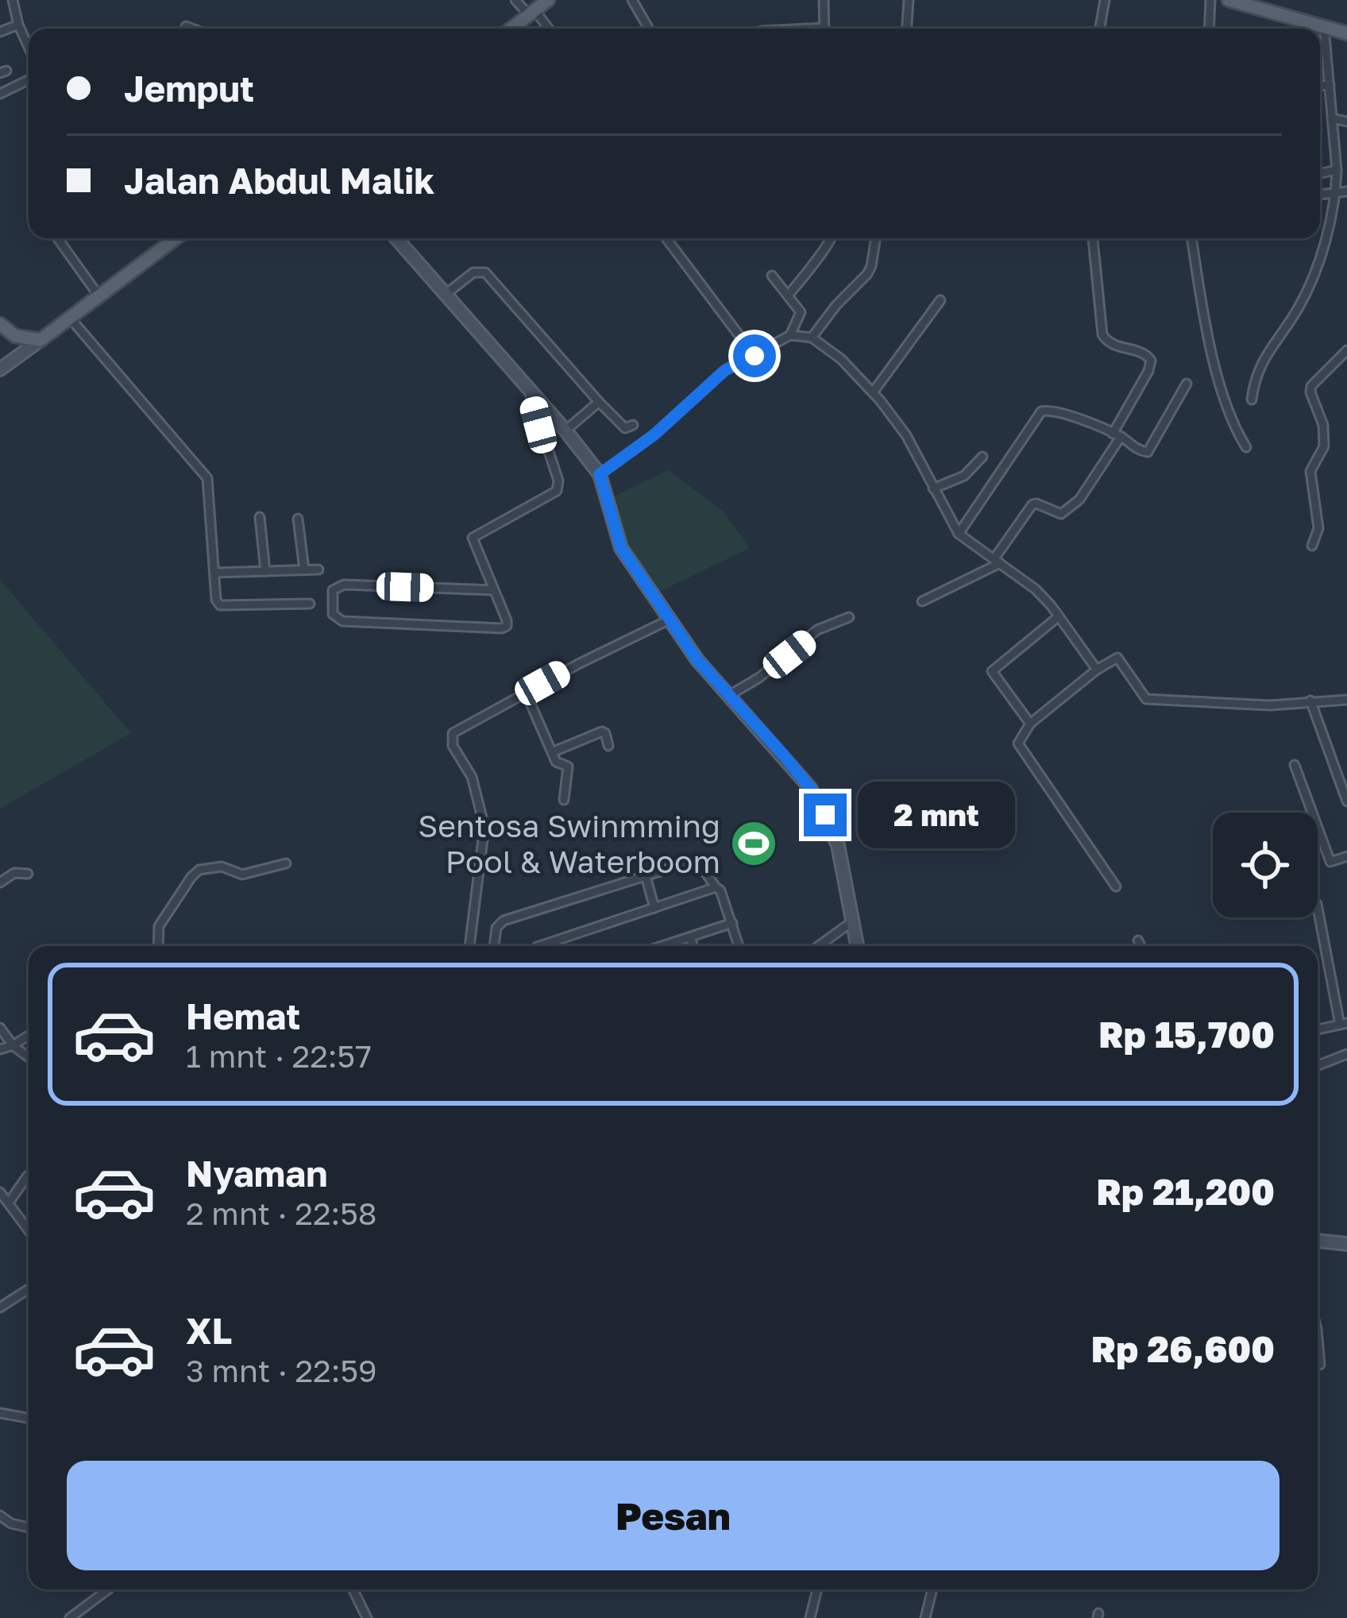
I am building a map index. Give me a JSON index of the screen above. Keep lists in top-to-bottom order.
{
  "places": {
    "sports": ["Sentosa Swinmming Pool & Waterboom"]
  },
  "page": {
    "banner": ["Jemput", "Jalan Abdul Malik"],
    "bubble": "2 mnt",
    "list": [
      {
        "name": "Hemat",
        "note": "1 mnt · 22:57",
        "value": "Rp 15,700"
      },
      {
        "name": "Nyaman",
        "note": "2 mnt · 22:58",
        "value": "Rp 21,200"
      },
      {
        "name": "XL",
        "note": "3 mnt · 22:59",
        "value": "Rp 26,600"
      }
    ],
    "buttons": "Pesan"
  }
}
